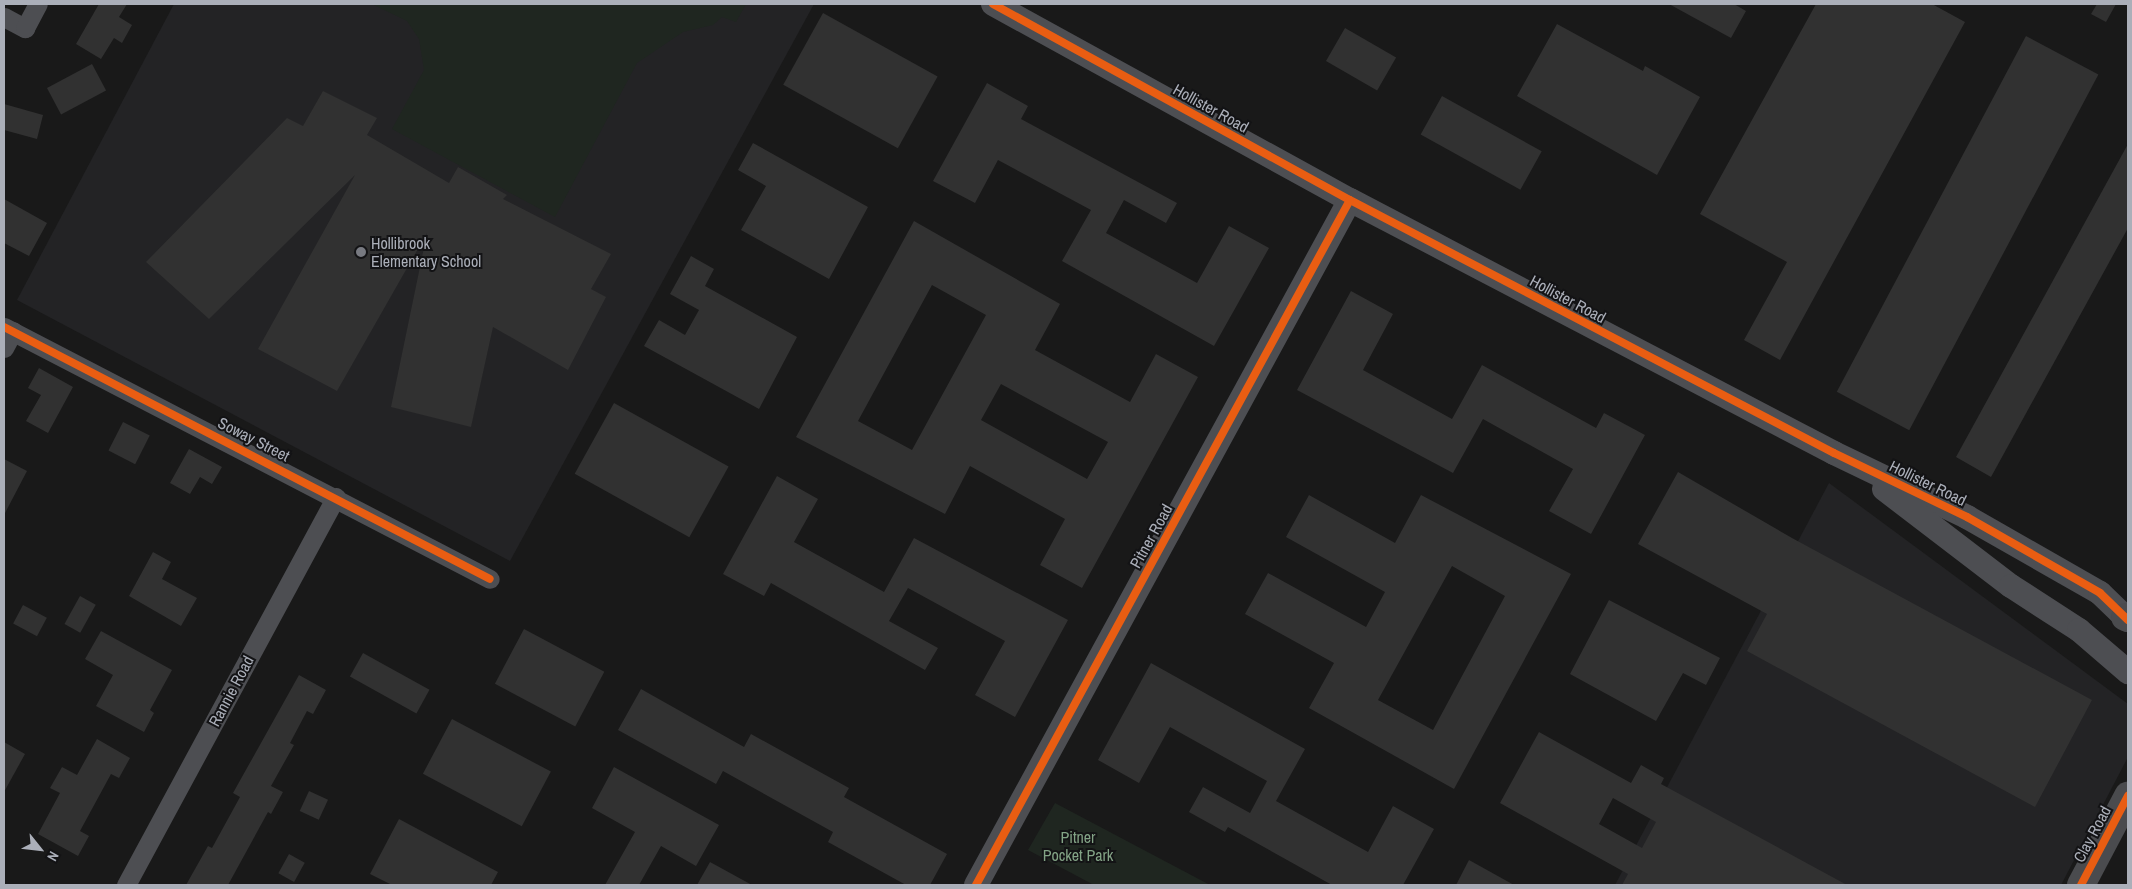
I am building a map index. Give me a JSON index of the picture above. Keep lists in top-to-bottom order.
{
  "streets": {
    "main road": ["Clay Road"],
    "street": [
      "Hollister Road",
      "Soway Street",
      "Pitner Road",
      "Rannie Road"
    ]
  },
  "crossings": [
    ["Hollister Road", "Pitner Road"],
    ["Soway Street", "Rannie Road"]
  ],
  "parks": ["Pitner Pocket Park"],
  "places": ["Hollibrook Elementary School"],
  "north": "bottom right"
}
